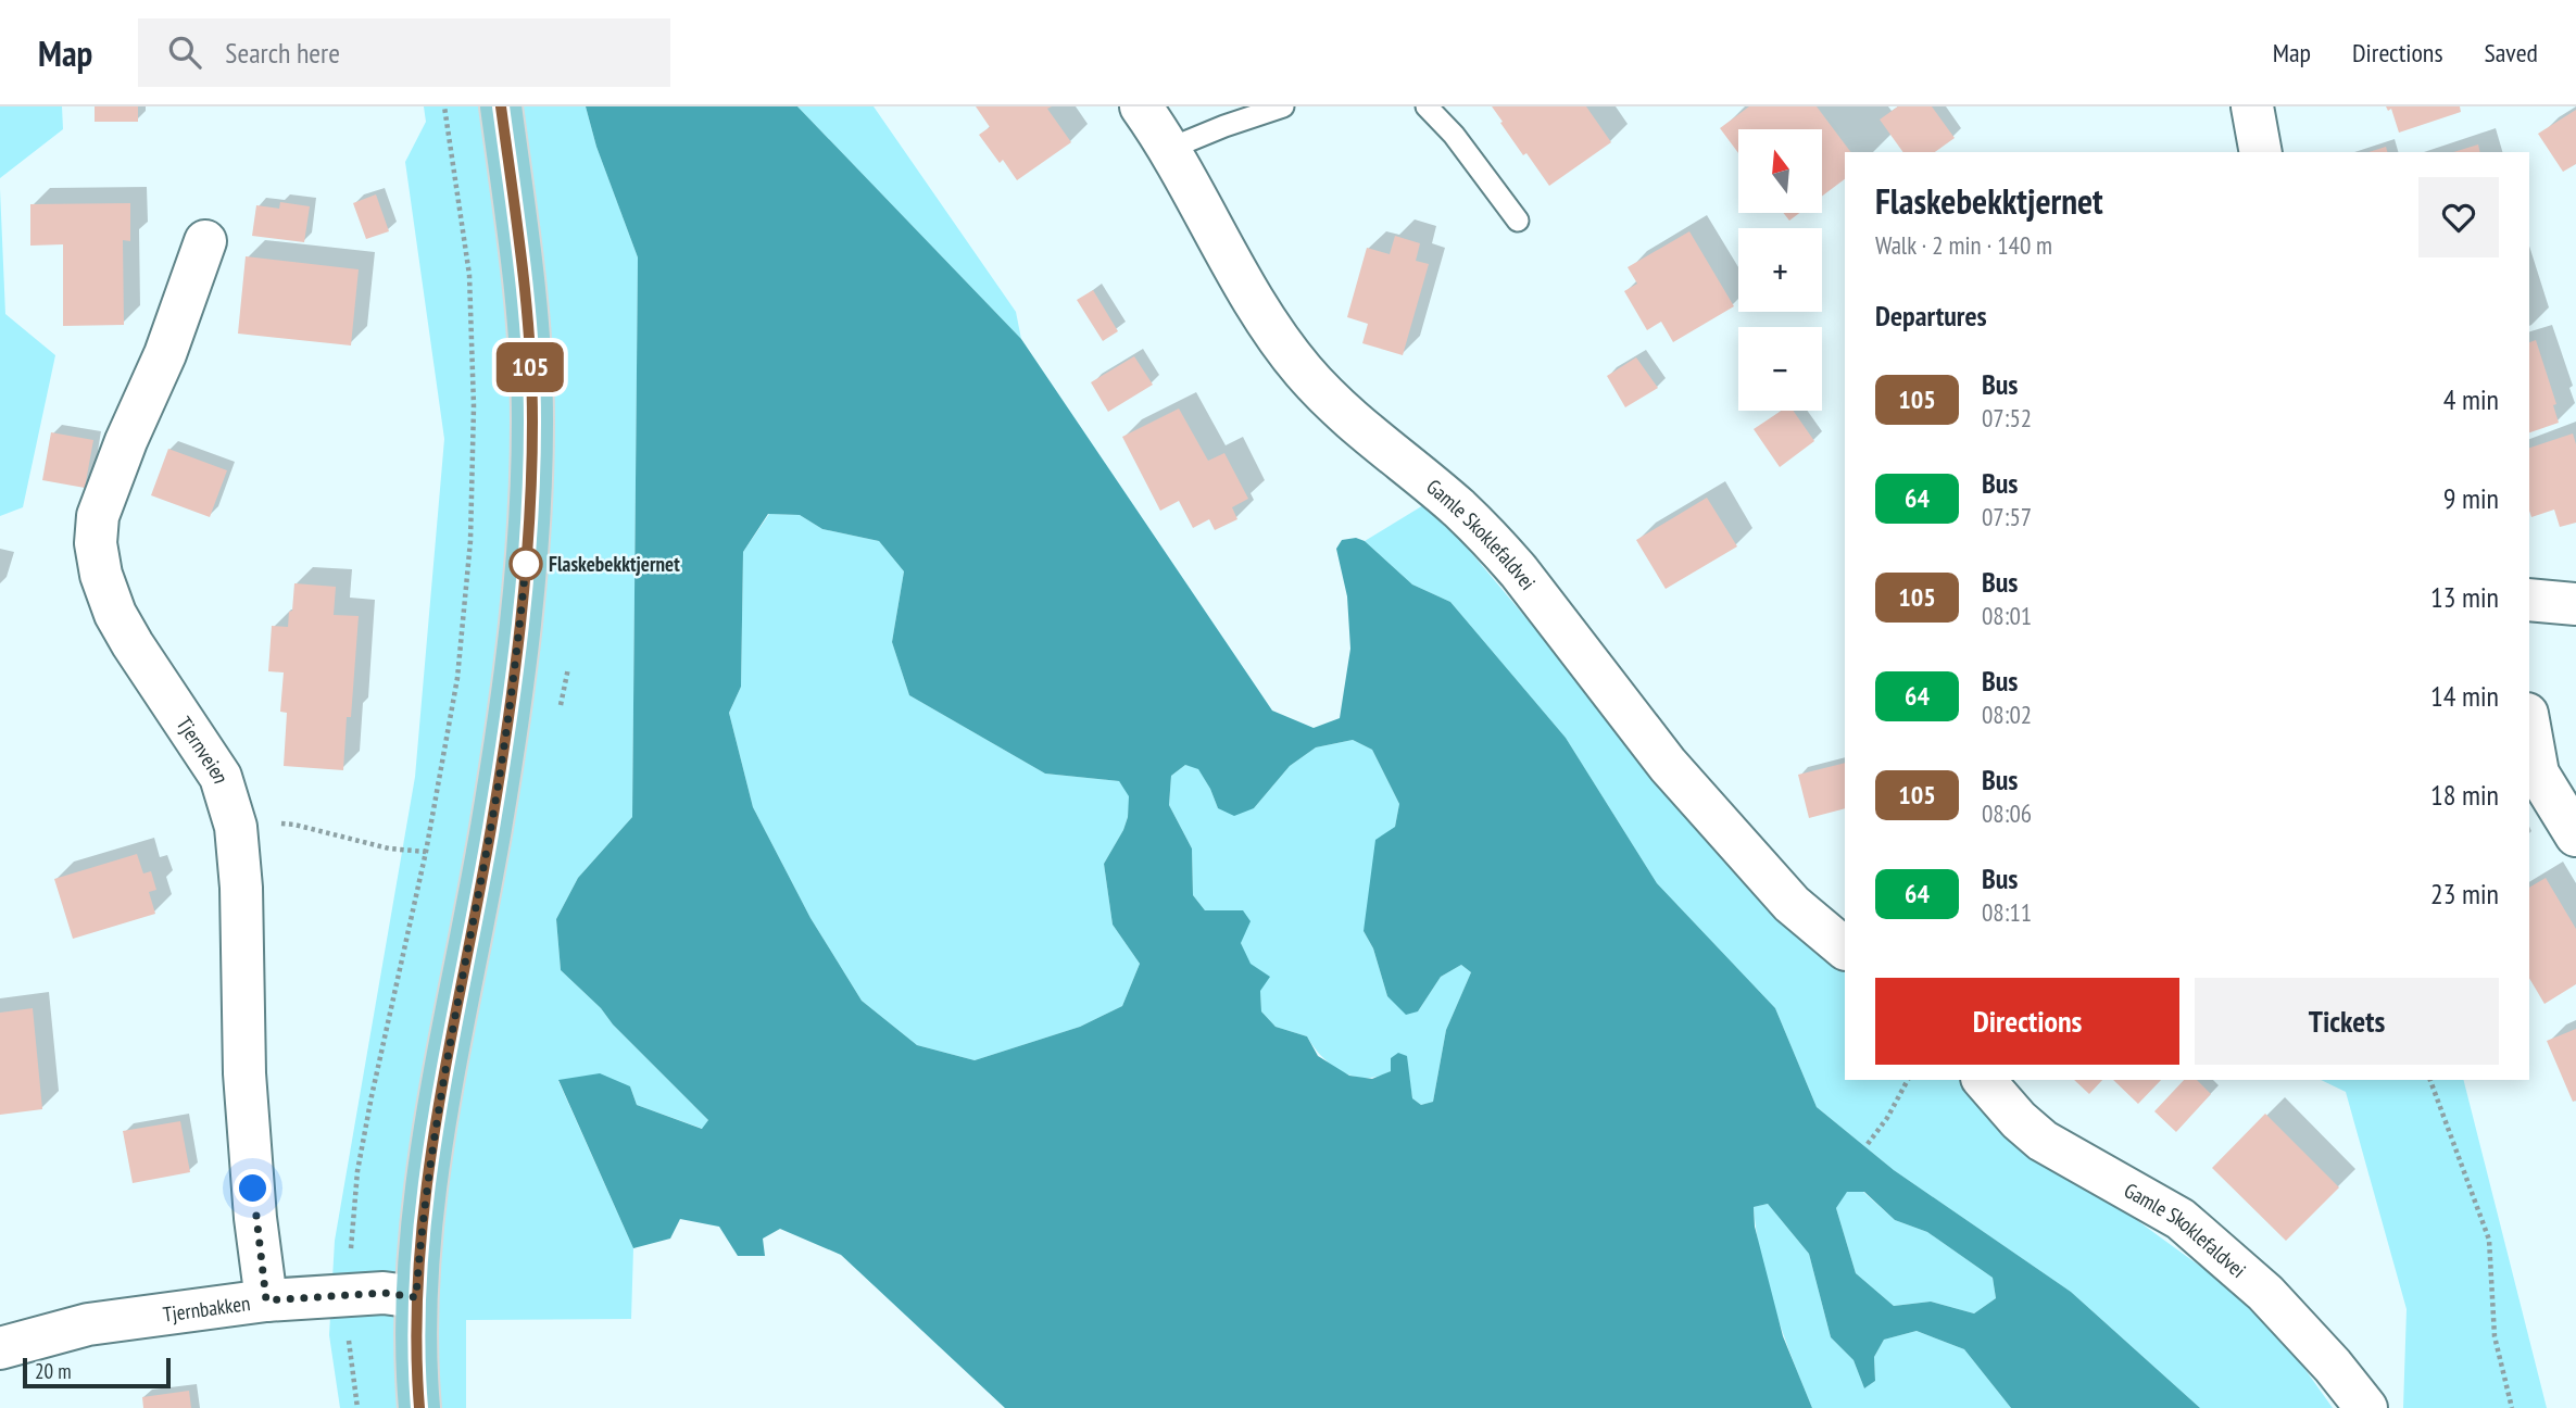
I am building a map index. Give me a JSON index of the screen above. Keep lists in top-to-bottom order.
{
  "streets": {
    "street": ["Gamle Skoklefaldvei", "Tjernveien", "Tjernbakken"]
  },
  "crossings": [
    ["Tjernveien", "Tjernbakken"]
  ],
  "places": ["Flaskebekktjernet"],
  "lines": ["bus line 105"],
  "scale_bar": "20 m",
  "north": "top",
  "page": {
    "header": "Map",
    "search": "Search here",
    "nav": ["Map", "Directions", "Saved"],
    "on_map": "105",
    "map_buttons": ["+", "−"],
    "heading": [
      ["Flaskebekktjernet", "Walk · 2 min · 140 m"],
      "Departures"
    ],
    "list": [
      {
        "mark": "105",
        "name": "Bus",
        "note": "07:52",
        "value": "4 min"
      },
      {
        "mark": "64",
        "name": "Bus",
        "note": "07:57",
        "value": "9 min"
      },
      {
        "mark": "105",
        "name": "Bus",
        "note": "08:01",
        "value": "13 min"
      },
      {
        "mark": "64",
        "name": "Bus",
        "note": "08:02",
        "value": "14 min"
      },
      {
        "mark": "105",
        "name": "Bus",
        "note": "08:06",
        "value": "18 min"
      },
      {
        "mark": "64",
        "name": "Bus",
        "note": "08:11",
        "value": "23 min"
      }
    ],
    "buttons": ["Directions", "Tickets"],
    "scale": "20 m"
  }
}
